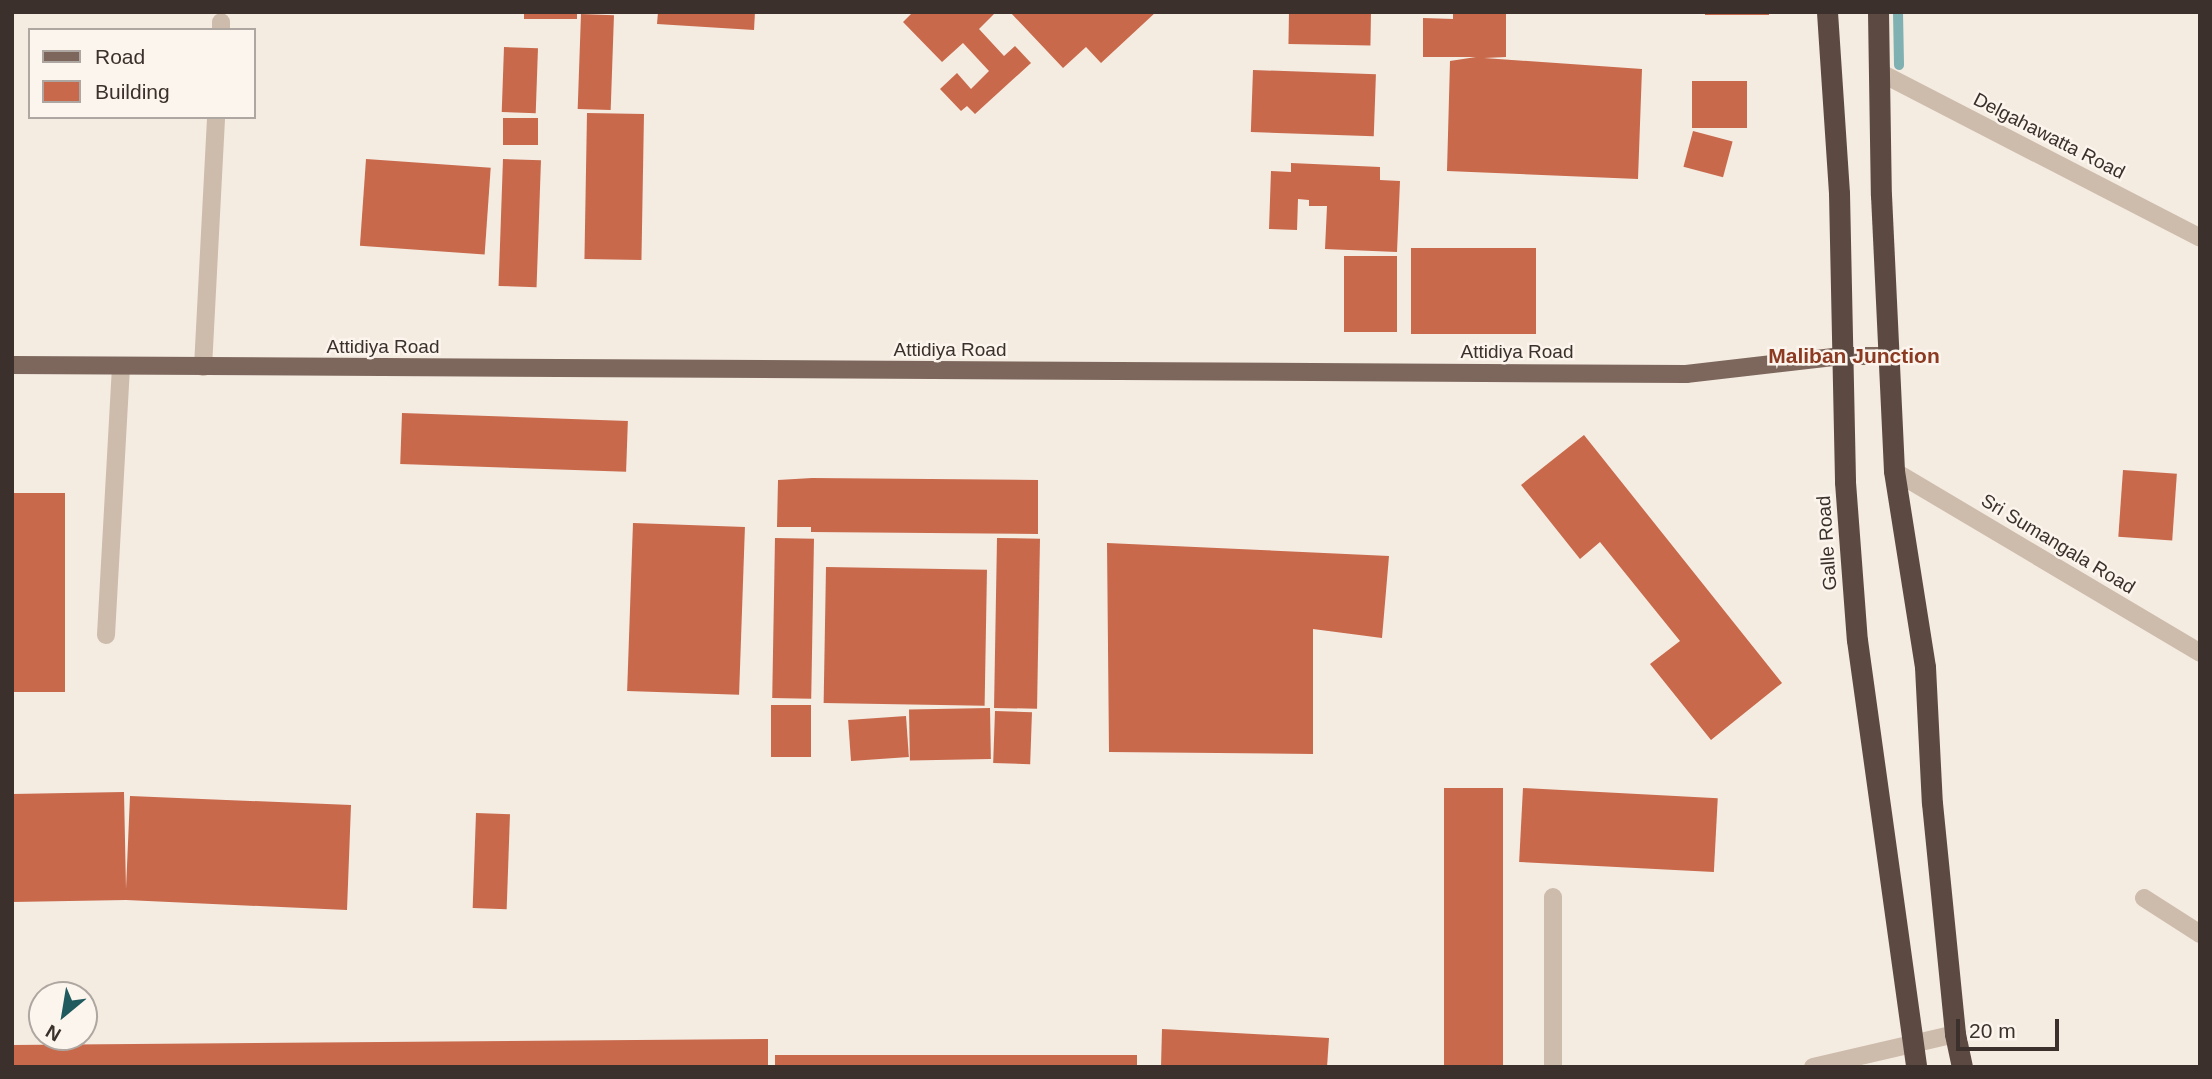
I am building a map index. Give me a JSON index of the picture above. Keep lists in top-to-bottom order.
{
  "streets": {
    "highway": ["Galle Road"],
    "main road": ["Attidiya Road"],
    "street": ["Delgahawatta Road", "Sri Sumangala Road"]
  },
  "crossings": [
    ["Attidiya Road", "Galle Road"]
  ],
  "districts": ["Maliban Junction"],
  "legend": ["Road", "Building"],
  "scale_bar": "20 m",
  "north": "bottom left"
}
